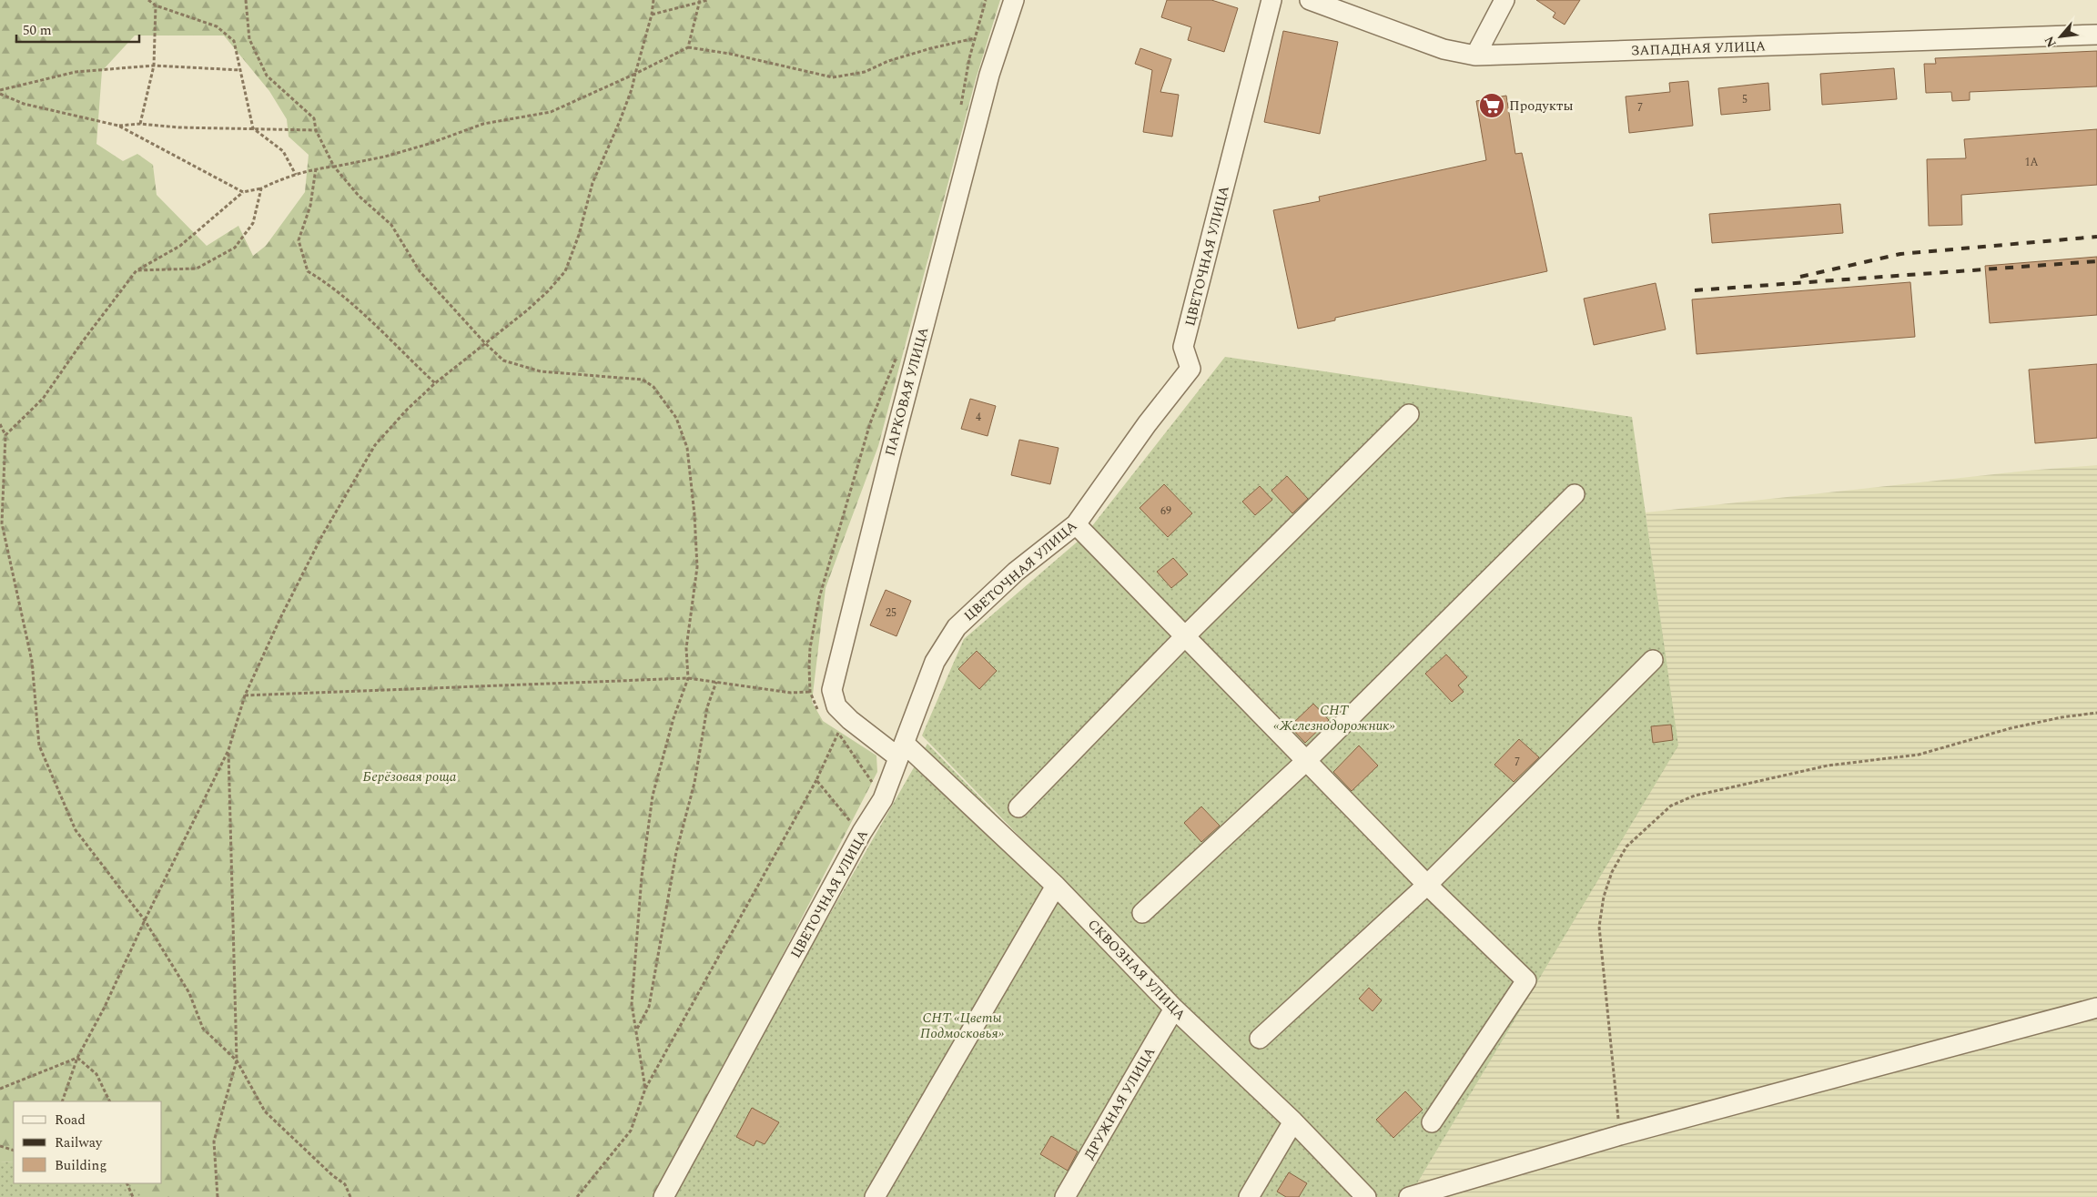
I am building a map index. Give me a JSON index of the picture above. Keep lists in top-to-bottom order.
{
  "streets": {
    "street": [
      "ЗАПАДНАЯ УЛИЦА",
      "ЦВЕТОЧНАЯ УЛИЦА",
      "ПАРКОВАЯ УЛИЦА",
      "СКВОЗНАЯ УЛИЦА",
      "ДРУЖНАЯ УЛИЦА"
    ]
  },
  "crossings": [
    ["ЦВЕТОЧНАЯ УЛИЦА", "ПАРКОВАЯ УЛИЦА"],
    ["ЦВЕТОЧНАЯ УЛИЦА", "СКВОЗНАЯ УЛИЦА"],
    ["ПАРКОВАЯ УЛИЦА", "СКВОЗНАЯ УЛИЦА"],
    ["СКВОЗНАЯ УЛИЦА", "ДРУЖНАЯ УЛИЦА"]
  ],
  "parks": ["СНТ «Железнодорожник»", "Берёзовая роща", "СНТ «Цветы Подмосковья»"],
  "places": {
    "supermarket": ["Продукты"]
  },
  "house_numbers": [
    "5",
    "7",
    "1А",
    "4",
    "69",
    "25",
    "7"
  ],
  "legend": ["Road", "Railway", "Building"],
  "scale_bar": "50 m",
  "north": "bottom left"
}
